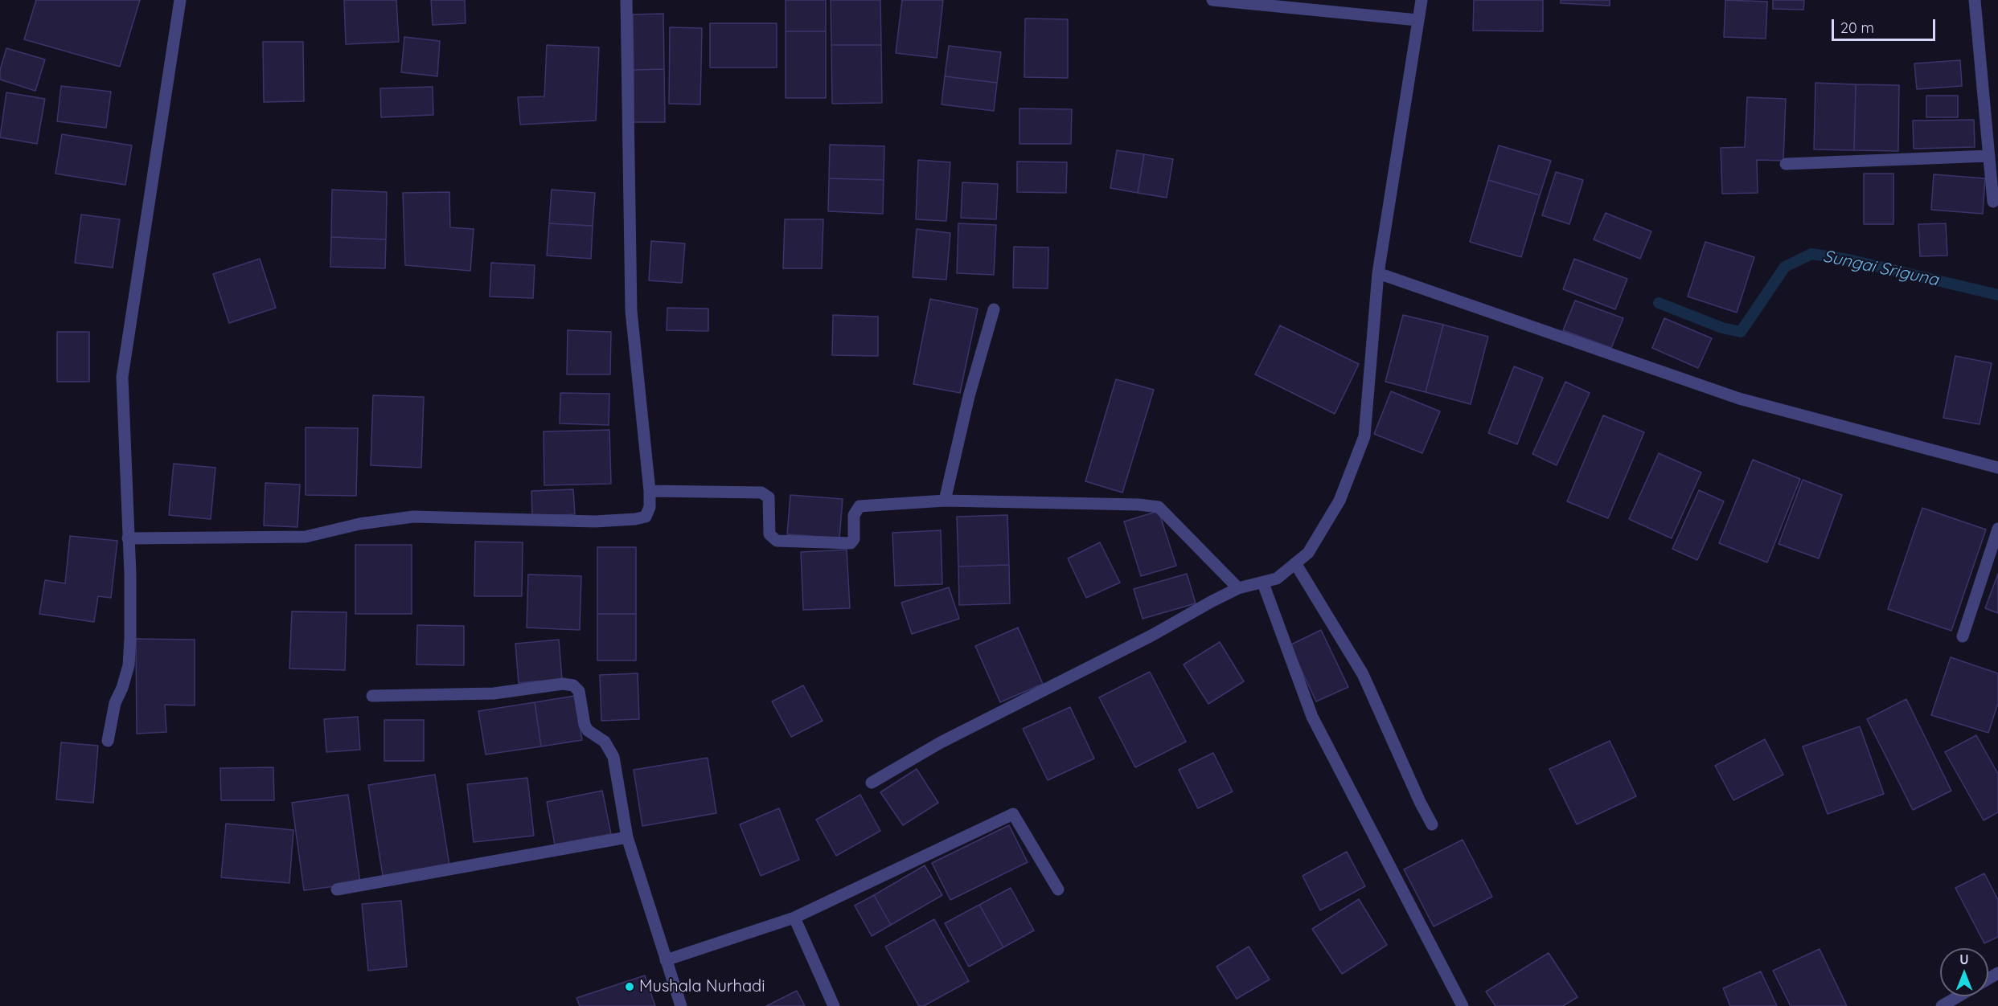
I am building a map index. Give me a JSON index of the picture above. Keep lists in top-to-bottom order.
{
  "water": ["Sungai Sriguna"],
  "places": ["Mushala Nurhadi"],
  "scale_bar": "20 m",
  "north": "top"
}
